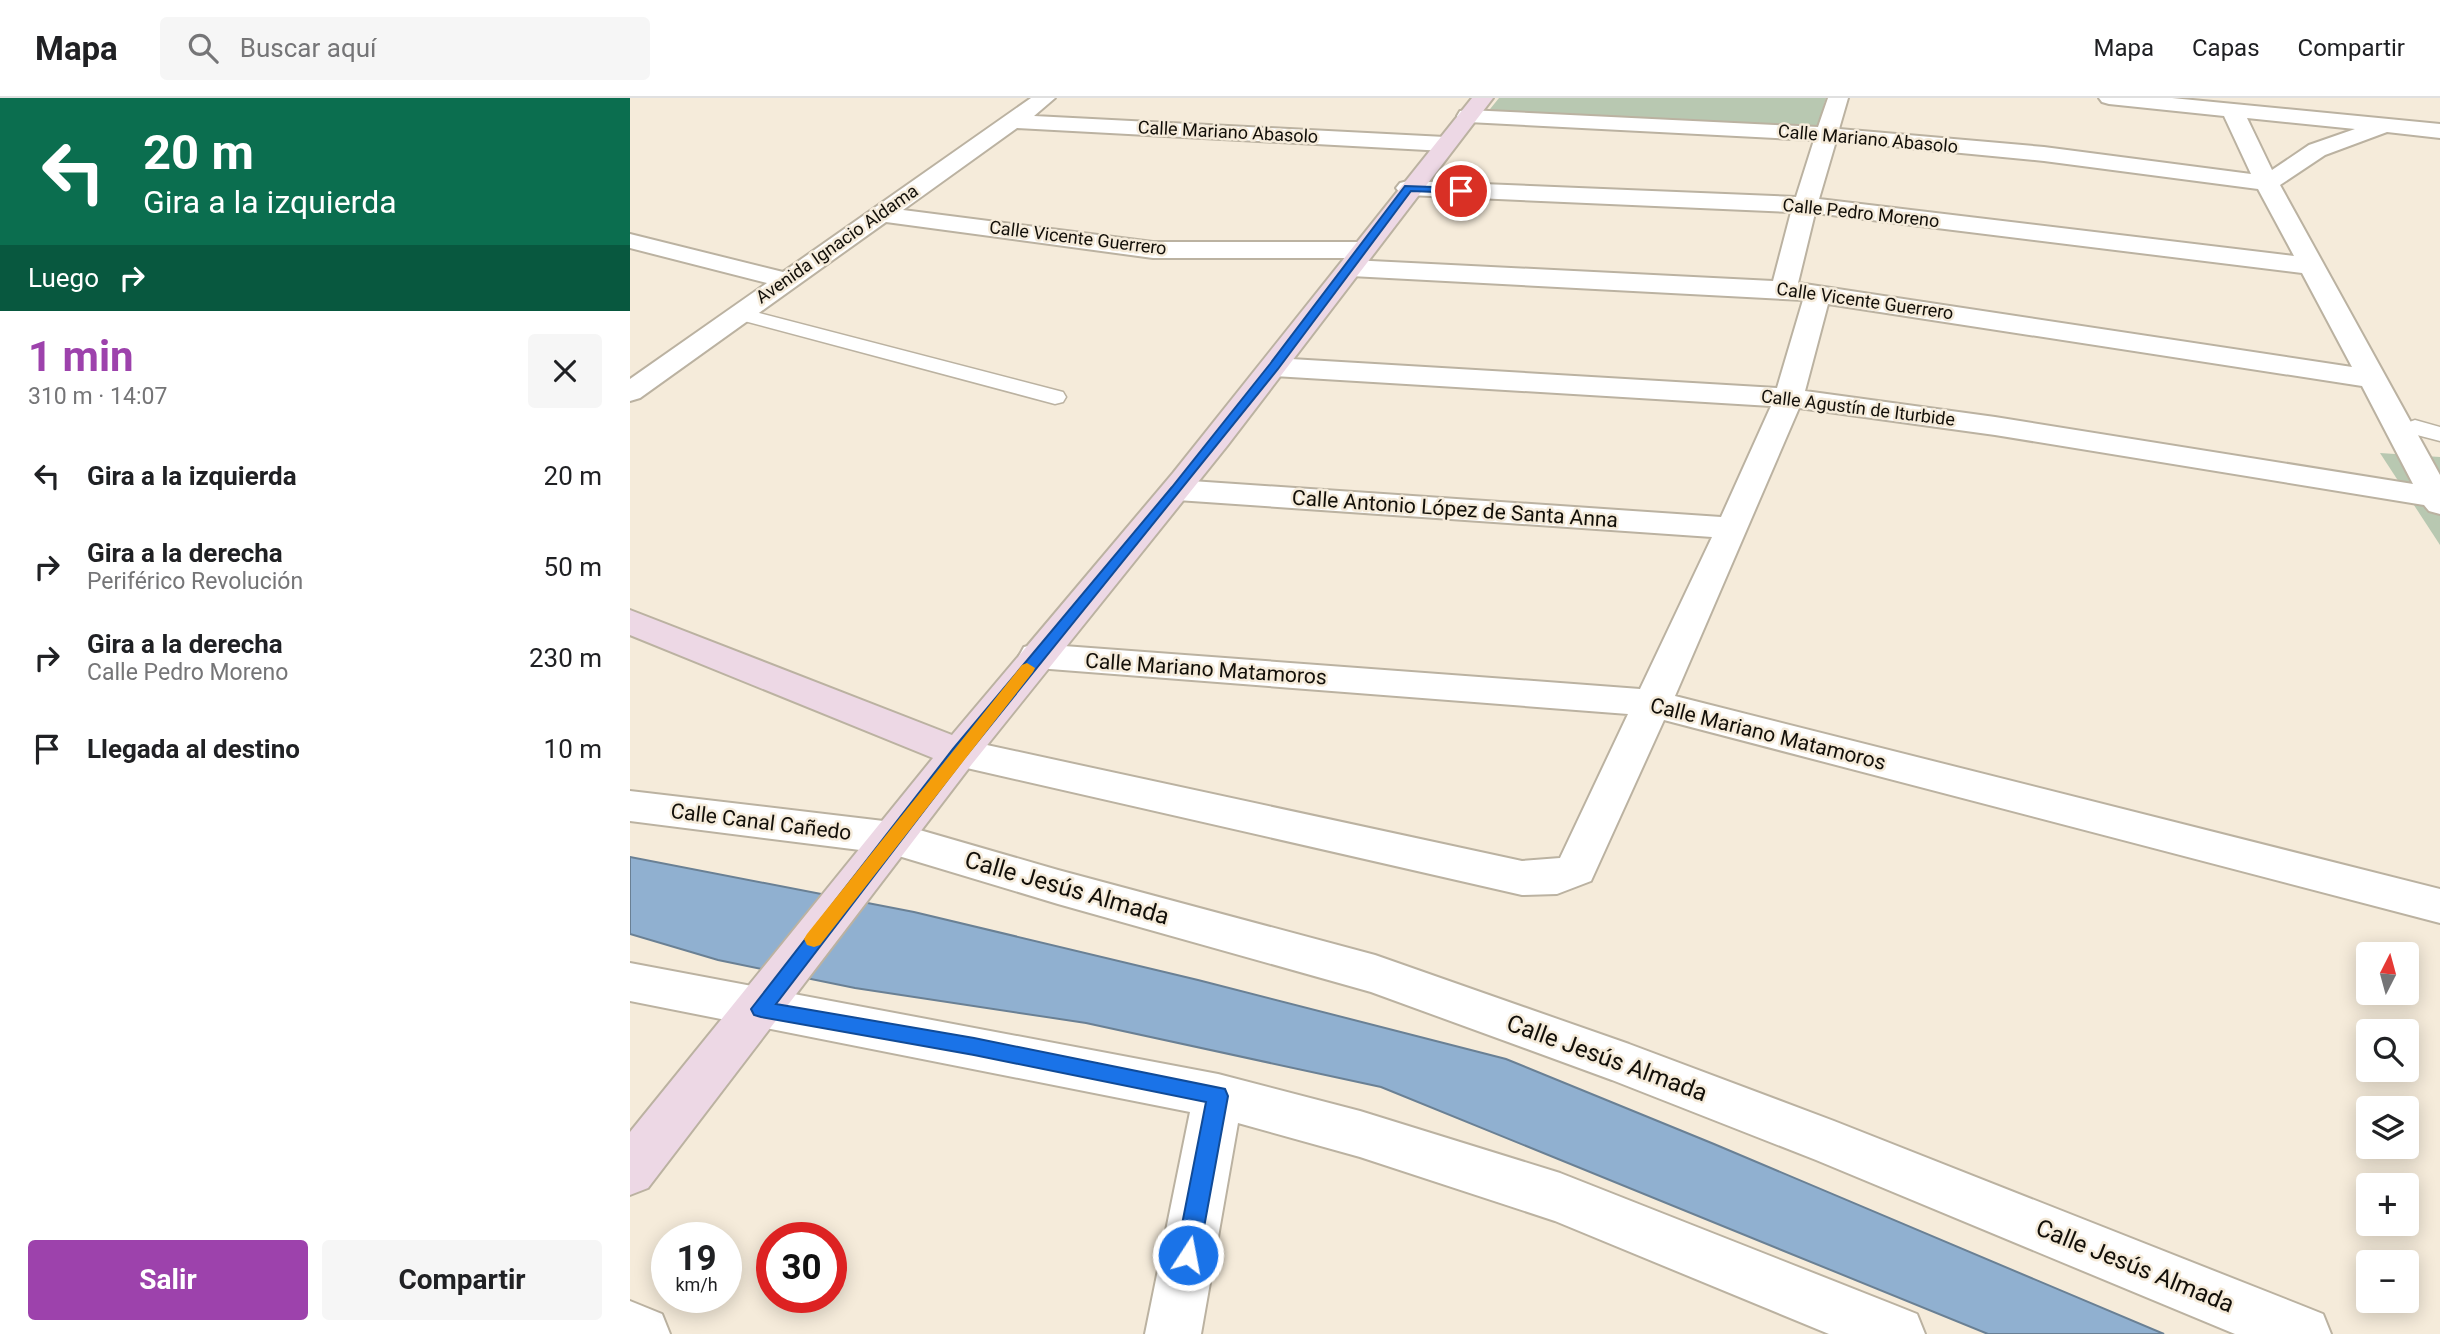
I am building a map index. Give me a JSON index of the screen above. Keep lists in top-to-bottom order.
{
  "streets": {
    "street": [
      "Calle Mariano Abasolo",
      "Calle Pedro Moreno",
      "Calle Vicente Guerrero",
      "Avenida Ignacio Aldama",
      "Calle Agustín de Iturbide",
      "Calle Antonio López de Santa Anna",
      "Calle Mariano Matamoros",
      "Calle Canal Cañedo",
      "Calle Jesús Almada"
    ]
  },
  "crossings": [
    ["Calle Mariano Abasolo", "Avenida Ignacio Aldama"],
    ["Calle Vicente Guerrero", "Avenida Ignacio Aldama"],
    ["Calle Canal Cañedo", "Calle Jesús Almada"]
  ],
  "north": "top",
  "page": {
    "header": "Mapa",
    "search": "Buscar aquí",
    "nav": ["Mapa", "Capas", "Compartir"],
    "turn": ["20 m", "Gira a la izquierda"],
    "then": "Luego",
    "heading": ["1 min", "310 m · 14:07"],
    "list": [
      {
        "name": "Gira a la izquierda",
        "value": "20 m"
      },
      {
        "name": "Gira a la derecha",
        "note": "Periférico Revolución",
        "value": "50 m"
      },
      {
        "name": "Gira a la derecha",
        "note": "Calle Pedro Moreno",
        "value": "230 m"
      },
      {
        "name": "Llegada al destino",
        "value": "10 m"
      }
    ],
    "map_buttons": ["+", "−"],
    "speed": "19 km/h",
    "limit": "30",
    "buttons": ["Salir", "Compartir"]
  }
}
